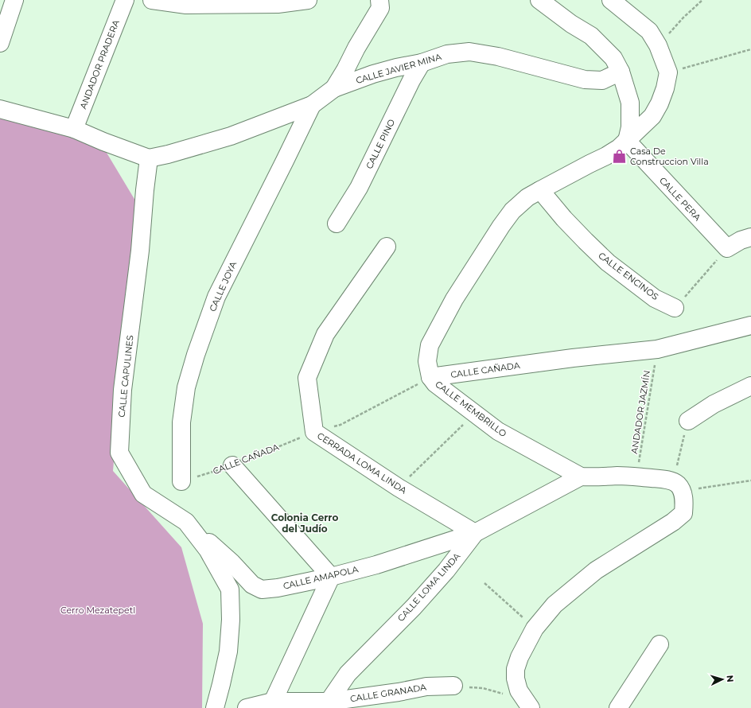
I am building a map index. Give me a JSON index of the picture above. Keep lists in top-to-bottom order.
{
  "streets": {
    "street": [
      "ANDADOR PRADERA",
      "CALLE JAVIER MINA",
      "CALLE PINO",
      "CALLE PERA",
      "CALLE ENCINOS",
      "CALLE JOYA",
      "CALLE CAÑADA",
      "CALLE CAPULINES",
      "CALLE MEMBRILLO",
      "CERRADA LOMA LINDA",
      "CALLE AMAPOLA",
      "CALLE LOMA LINDA",
      "CALLE GRANADA"
    ],
    "path": ["ANDADOR JAZMÍN"]
  },
  "crossings": [
    ["CALLE JAVIER MINA", "CALLE PINO"],
    ["CALLE JAVIER MINA", "CALLE JOYA"],
    ["CALLE JAVIER MINA", "CALLE CAPULINES"],
    ["CALLE PERA", "CALLE MEMBRILLO"],
    ["CALLE ENCINOS", "CALLE MEMBRILLO"],
    ["CALLE JOYA", "CALLE CAÑADA"],
    ["CALLE CAÑADA", "CALLE MEMBRILLO"],
    ["CALLE CAÑADA", "ANDADOR JAZMÍN"],
    ["CALLE CAÑADA", "CERRADA LOMA LINDA"],
    ["CALLE CAPULINES", "CALLE AMAPOLA"],
    ["CALLE MEMBRILLO", "ANDADOR JAZMÍN"],
    ["CALLE MEMBRILLO", "CALLE LOMA LINDA"],
    ["CERRADA LOMA LINDA", "CALLE AMAPOLA"],
    ["CERRADA LOMA LINDA", "CALLE LOMA LINDA"],
    ["CALLE AMAPOLA", "CALLE LOMA LINDA"],
    ["CALLE LOMA LINDA", "CALLE GRANADA"]
  ],
  "districts": ["Colonia Cerro del Judío"],
  "parks": ["Cerro Mezatepetl"],
  "places": {
    "shop": ["Casa De Construccion Villa"]
  },
  "north": "right"
}
